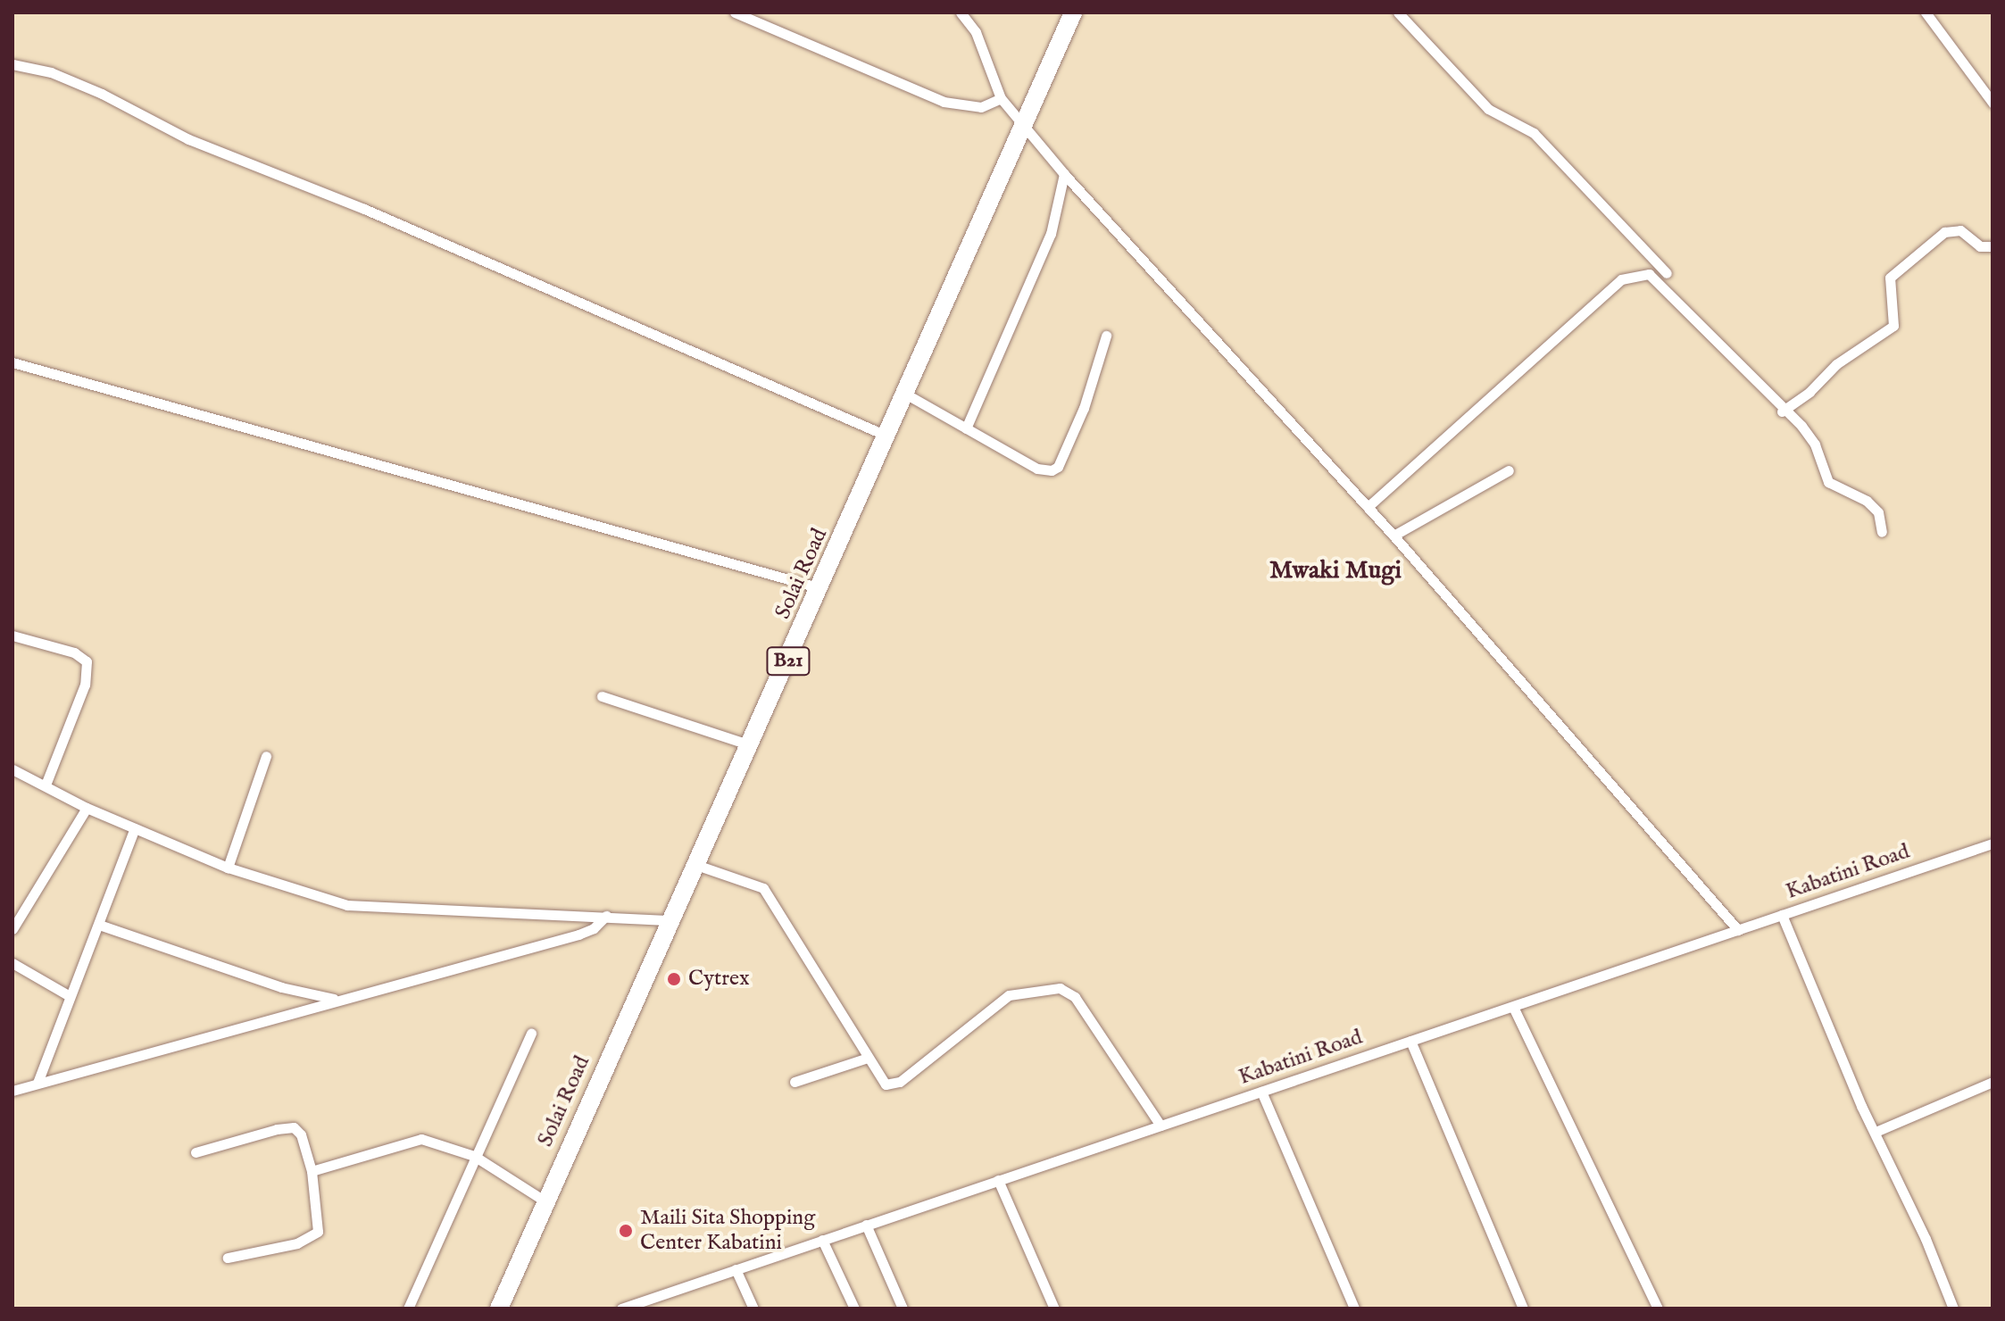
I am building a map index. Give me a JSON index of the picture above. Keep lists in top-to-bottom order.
{
  "streets": {
    "highway": ["Solai Road", "B21"],
    "street": ["Kabatini Road"]
  },
  "districts": ["Mwaki Mugi"],
  "places": ["Cytrex", "Maili Sita Shopping Center Kabatini"]
}
